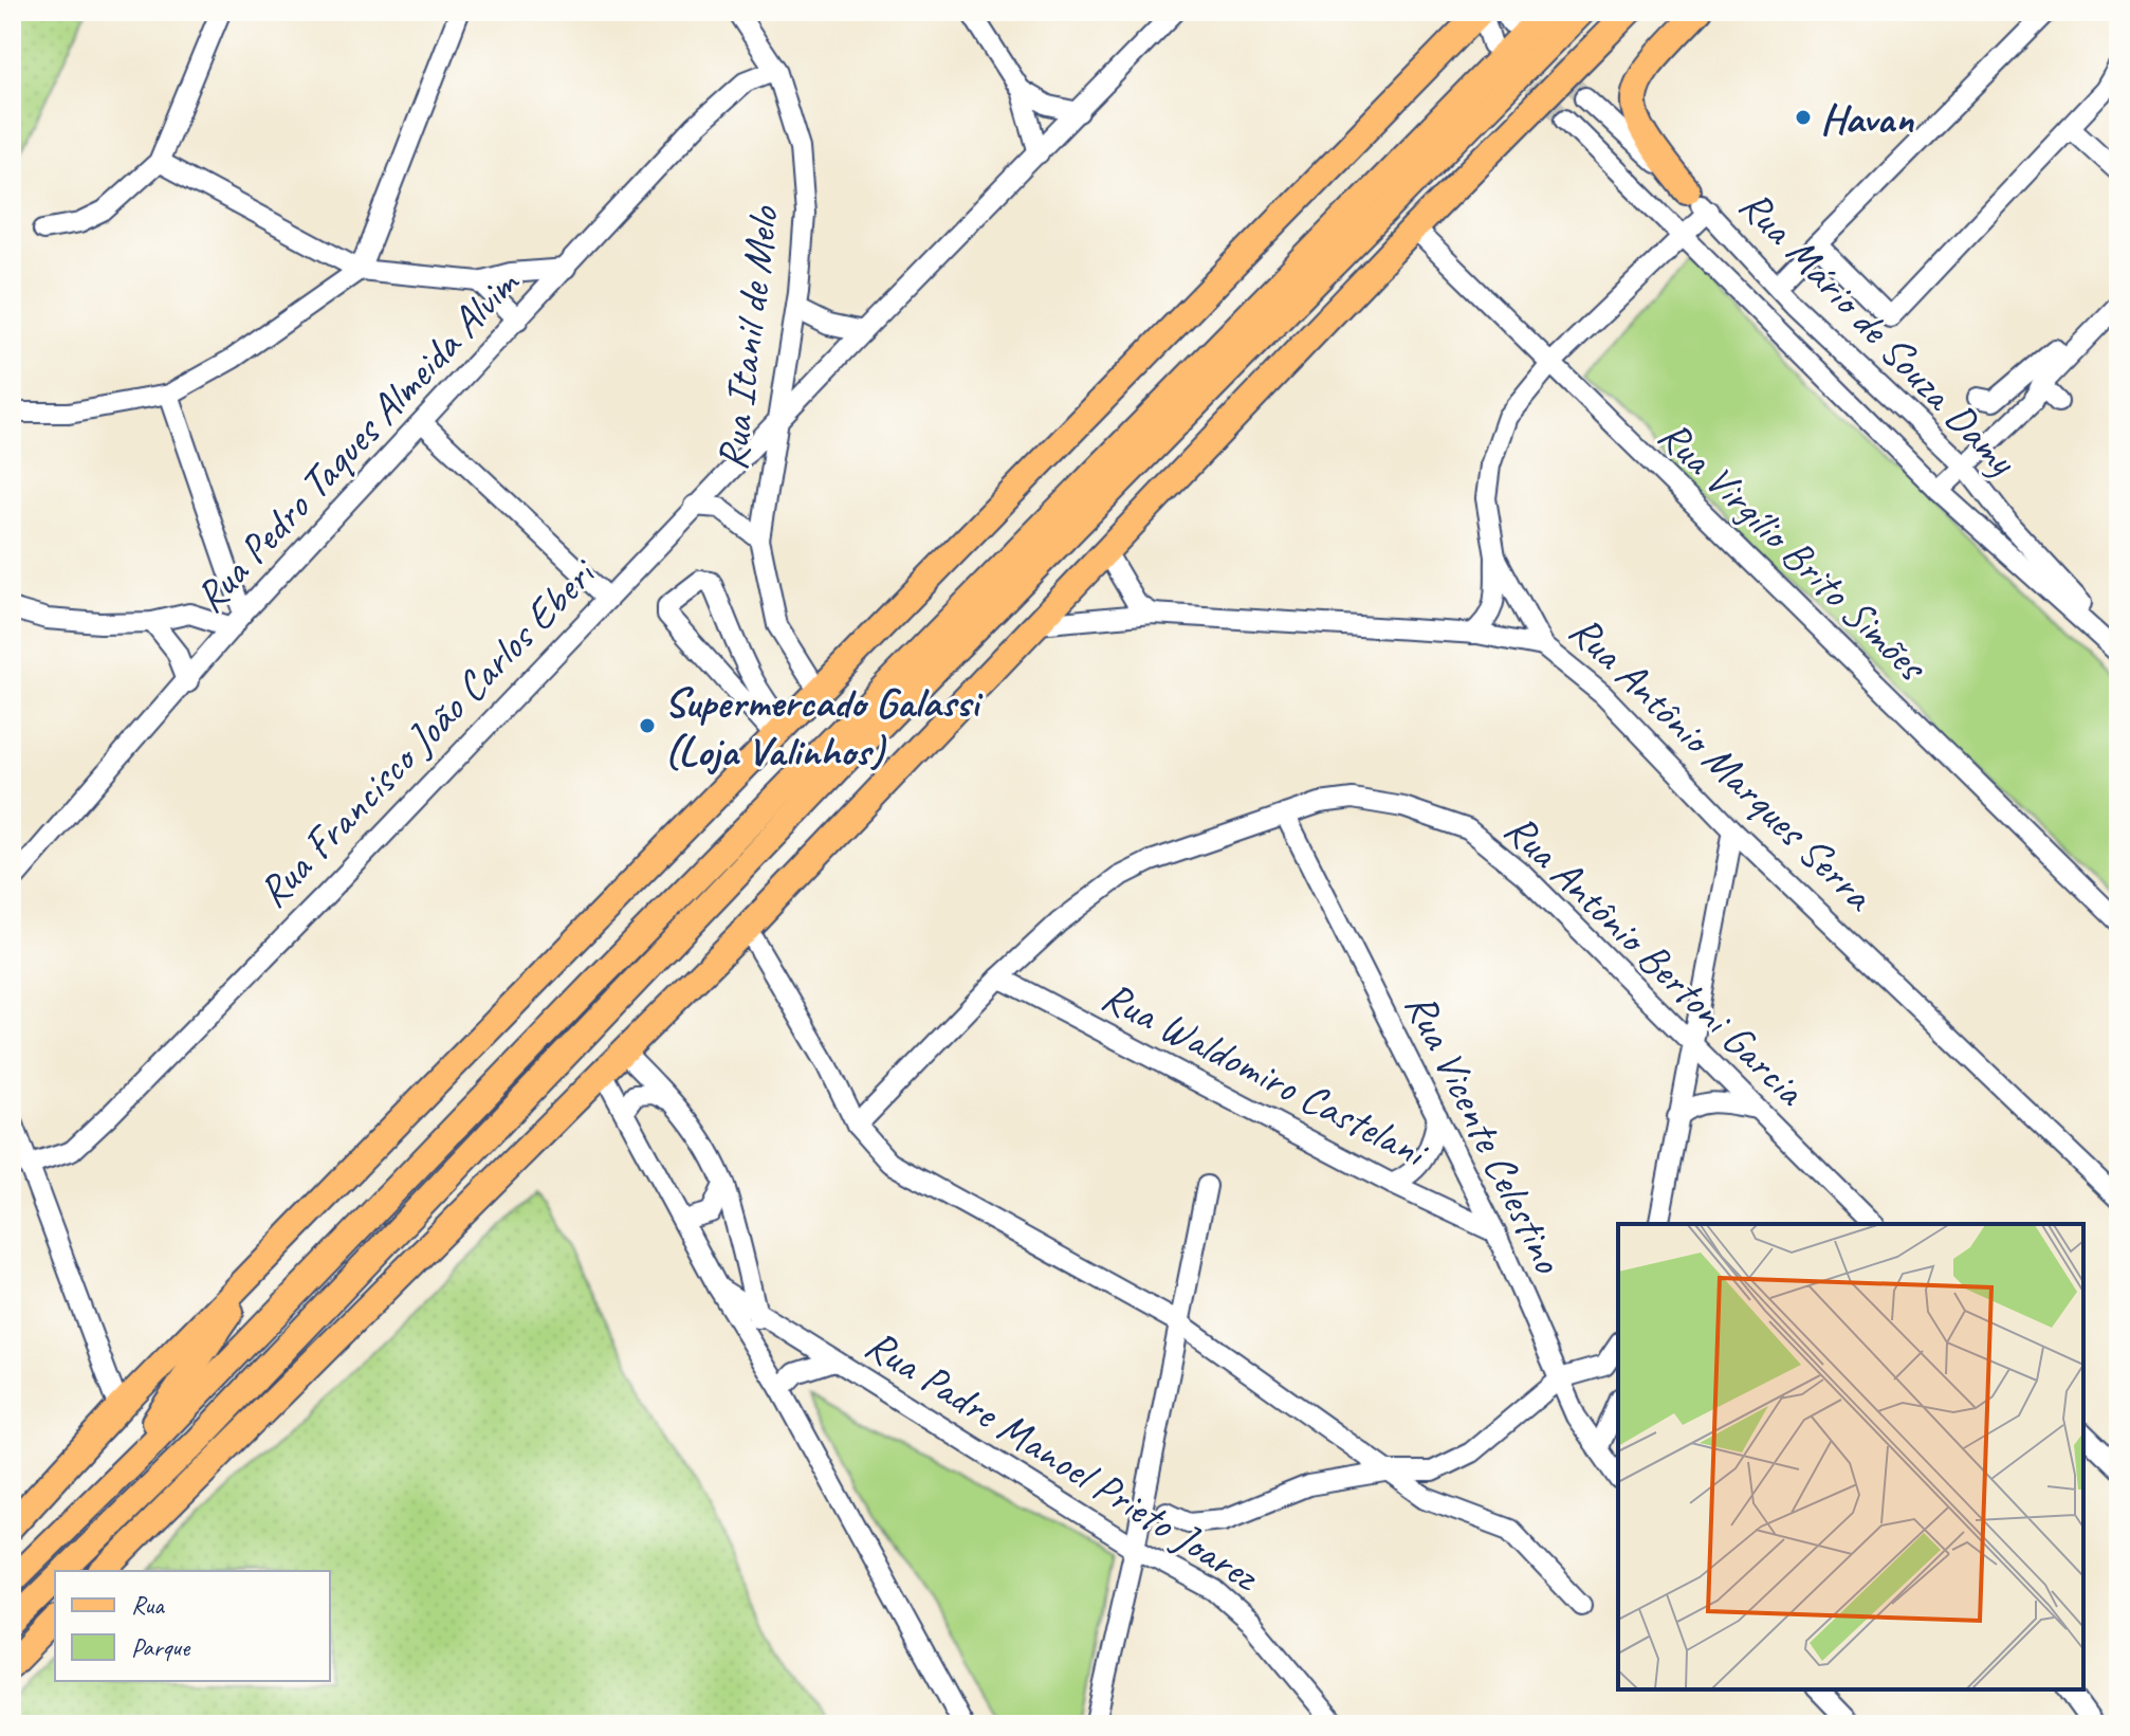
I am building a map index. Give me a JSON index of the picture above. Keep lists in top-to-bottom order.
{
  "streets": {
    "street": [
      "Rua Mário de Souza Damy",
      "Rua Itanil de Melo",
      "Rua Pedro Taques Almeida Alvim",
      "Rua Virgílio Brito Simões",
      "Rua Francisco João Carlos Eberi",
      "Rua Antônio Marques Serra",
      "Rua Antônio Bertoni Garcia",
      "Rua Waldomiro Castelani",
      "Rua Vicente Celestino",
      "Rua Padre Manoel Prieto Joarez"
    ]
  },
  "crossings": [
    ["Rua Mário de Souza Damy", "Rua Antônio Marques Serra"],
    ["Rua Itanil de Melo", "Rua Pedro Taques Almeida Alvim"],
    ["Rua Itanil de Melo", "Rua Francisco João Carlos Eberi"],
    ["Rua Virgílio Brito Simões", "Rua Antônio Marques Serra"],
    ["Rua Antônio Bertoni Garcia", "Rua Waldomiro Castelani"],
    ["Rua Antônio Bertoni Garcia", "Rua Vicente Celestino"],
    ["Rua Waldomiro Castelani", "Rua Vicente Celestino"]
  ],
  "places": ["Havan", "Supermercado Galassi (Loja Valinhos)"],
  "legend": ["Rua", "Parque"]
}
